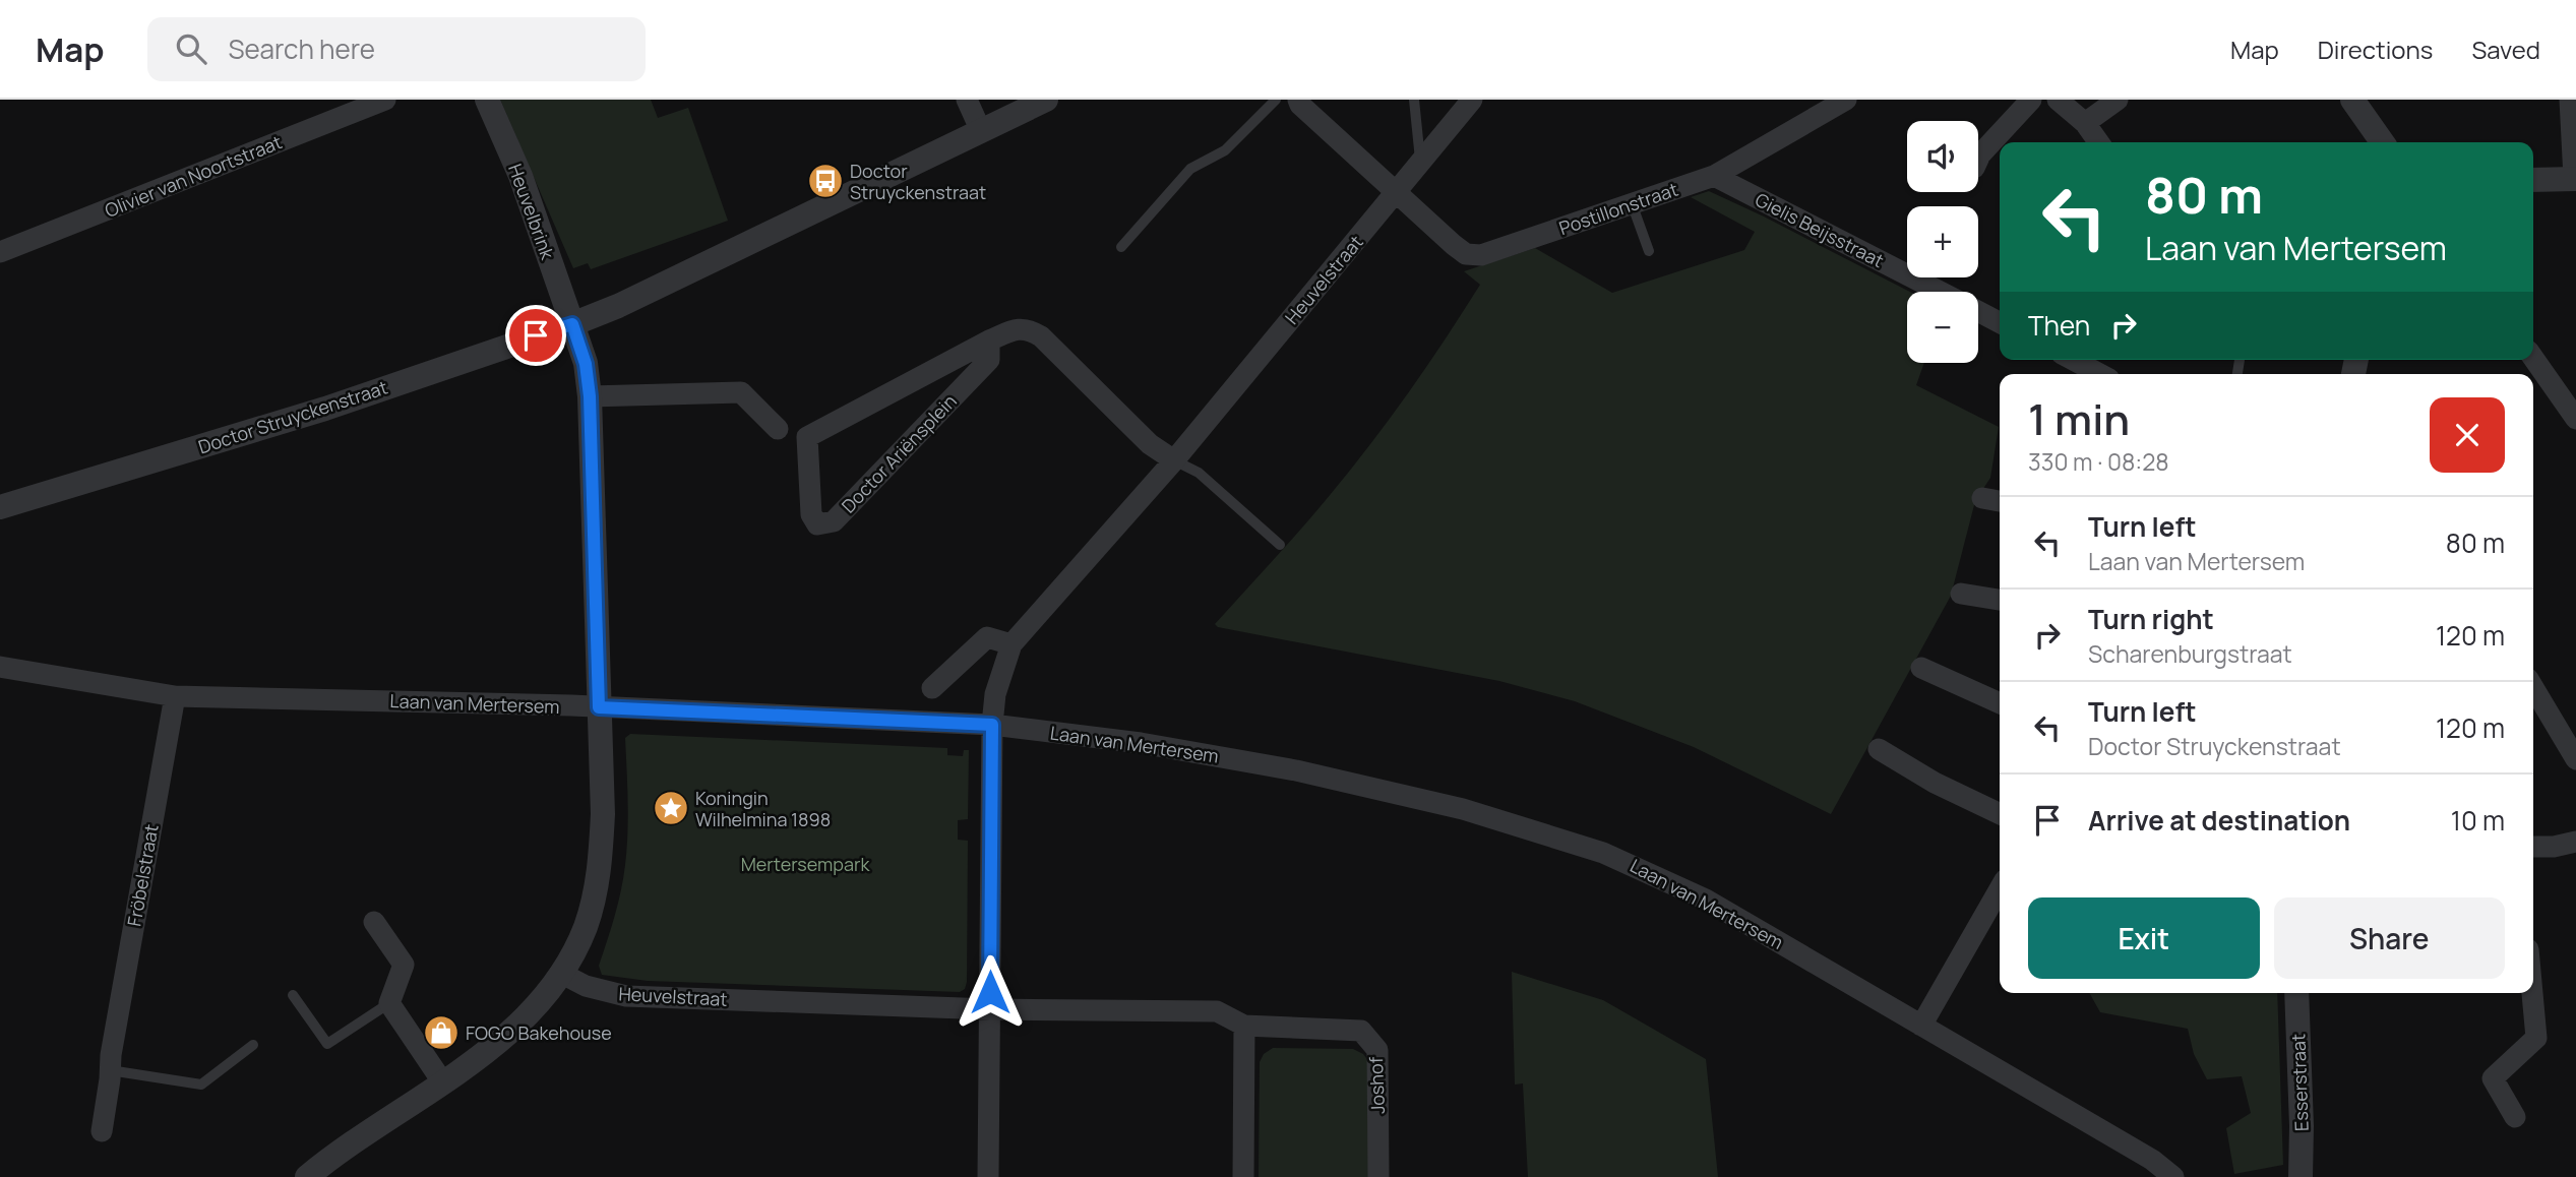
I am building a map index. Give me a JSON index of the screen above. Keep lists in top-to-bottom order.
{
  "streets": {
    "street": [
      "Olivier van Noortstraat",
      "Postillonstraat",
      "Heuvelbrink",
      "Gielis Beijsstraat",
      "Heuvelstraat",
      "Doctor Struyckenstraat",
      "Doctor Ariënsplein",
      "Laan van Mertersem",
      "Fröbelstraat",
      "Esserstraat",
      "Joshof"
    ]
  },
  "crossings": [
    ["Postillonstraat", "Gielis Beijsstraat"],
    ["Postillonstraat", "Heuvelstraat"],
    ["Heuvelbrink", "Heuvelstraat"],
    ["Heuvelbrink", "Doctor Struyckenstraat"],
    ["Heuvelbrink", "Laan van Mertersem"],
    ["Heuvelstraat", "Doctor Ariënsplein"],
    ["Heuvelstraat", "Laan van Mertersem"],
    ["Heuvelstraat", "Joshof"],
    ["Laan van Mertersem", "Fröbelstraat"]
  ],
  "parks": ["Mertersempark"],
  "places": {
    "bus stop": ["Doctor Struyckenstraat"],
    "place": ["Koningin Wilhelmina 1898"],
    "shop": ["FOGO Bakehouse"]
  },
  "page": {
    "header": "Map",
    "search": "Search here",
    "nav": ["Map", "Directions", "Saved"],
    "map_buttons": ["+", "−"],
    "turn": ["80 m", "Laan van Mertersem"],
    "then": "Then",
    "heading": ["1 min", "330 m · 08:28"],
    "list": [
      {
        "name": "Turn left",
        "note": "Laan van Mertersem",
        "value": "80 m"
      },
      {
        "name": "Turn right",
        "note": "Scharenburgstraat",
        "value": "120 m"
      },
      {
        "name": "Turn left",
        "note": "Doctor Struyckenstraat",
        "value": "120 m"
      },
      {
        "name": "Arrive at destination",
        "value": "10 m"
      }
    ],
    "buttons": ["Exit", "Share"]
  }
}
